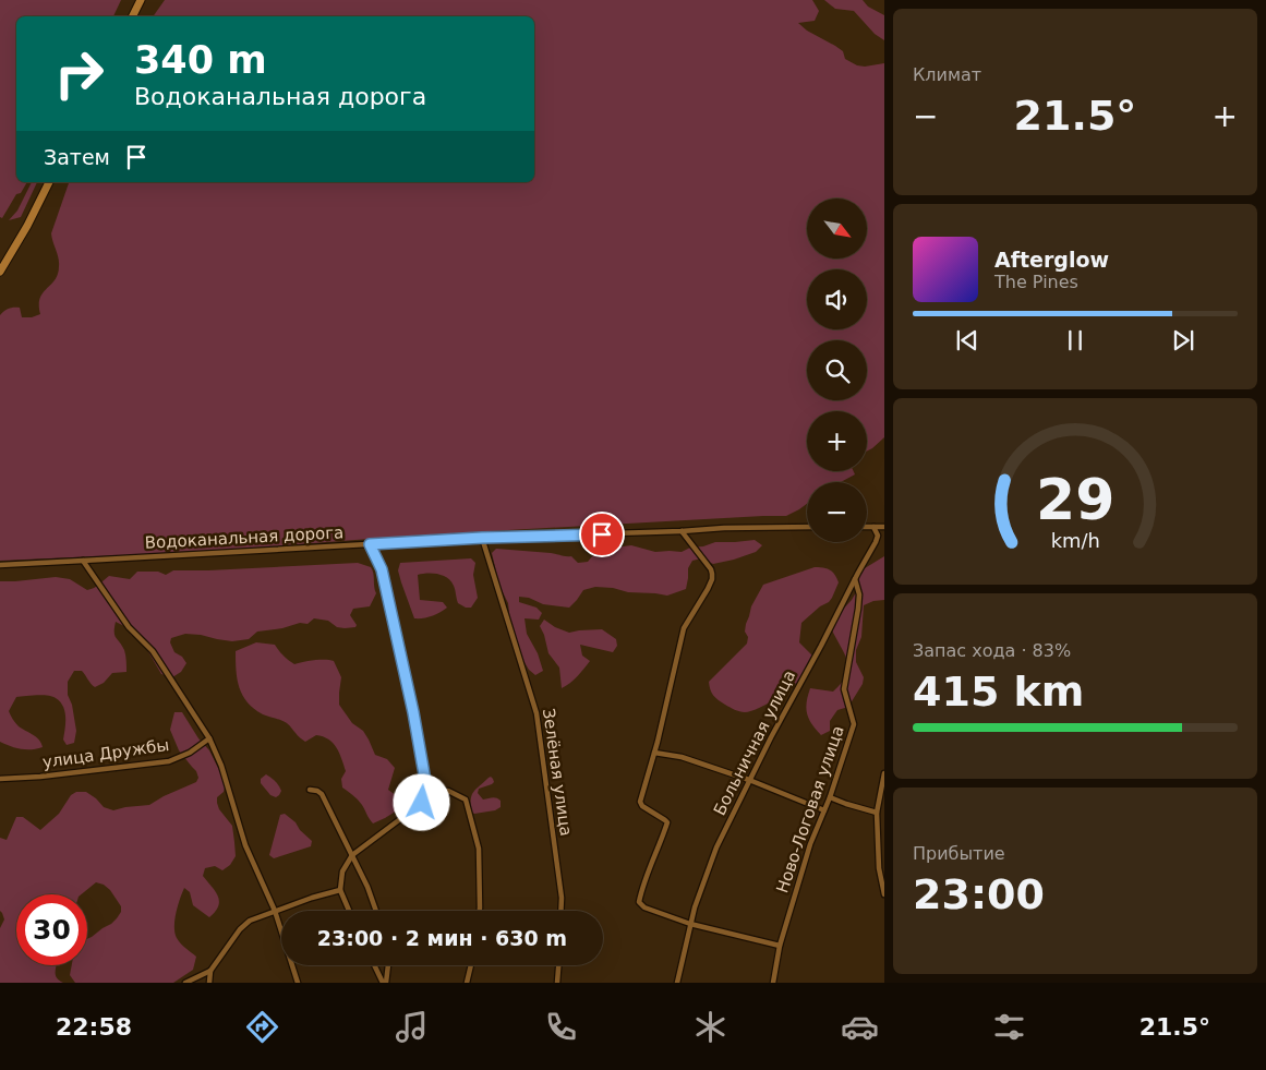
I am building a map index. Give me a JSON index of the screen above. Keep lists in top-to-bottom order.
{
  "streets": {
    "street": [
      "Водоканальная дорога",
      "Больничная улица",
      "улица Дружбы",
      "Зелёная улица",
      "Ново-Логовая улица"
    ]
  },
  "crossings": [
    ["Водоканальная дорога", "Зелёная улица"],
    ["Больничная улица", "Ново-Логовая улица"]
  ],
  "north": "bottom right",
  "page": {
    "tile": [
      "Климат",
      ["Запас хода · 83%", "415 km"],
      ["Прибытие", "23:00"]
    ],
    "turn": ["340 m", "Водоканальная дорога"],
    "heat": ["−", "21.5°", "+"],
    "then": "Затем",
    "map_buttons": ["+", "−"],
    "song": ["Afterglow", "The Pines"],
    "limit": "30",
    "trip": "23:00 · 2 мин · 630 m",
    "tabs": ["22:58", "21.5°"],
    "gauge": ["29", "km/h"]
  }
}
